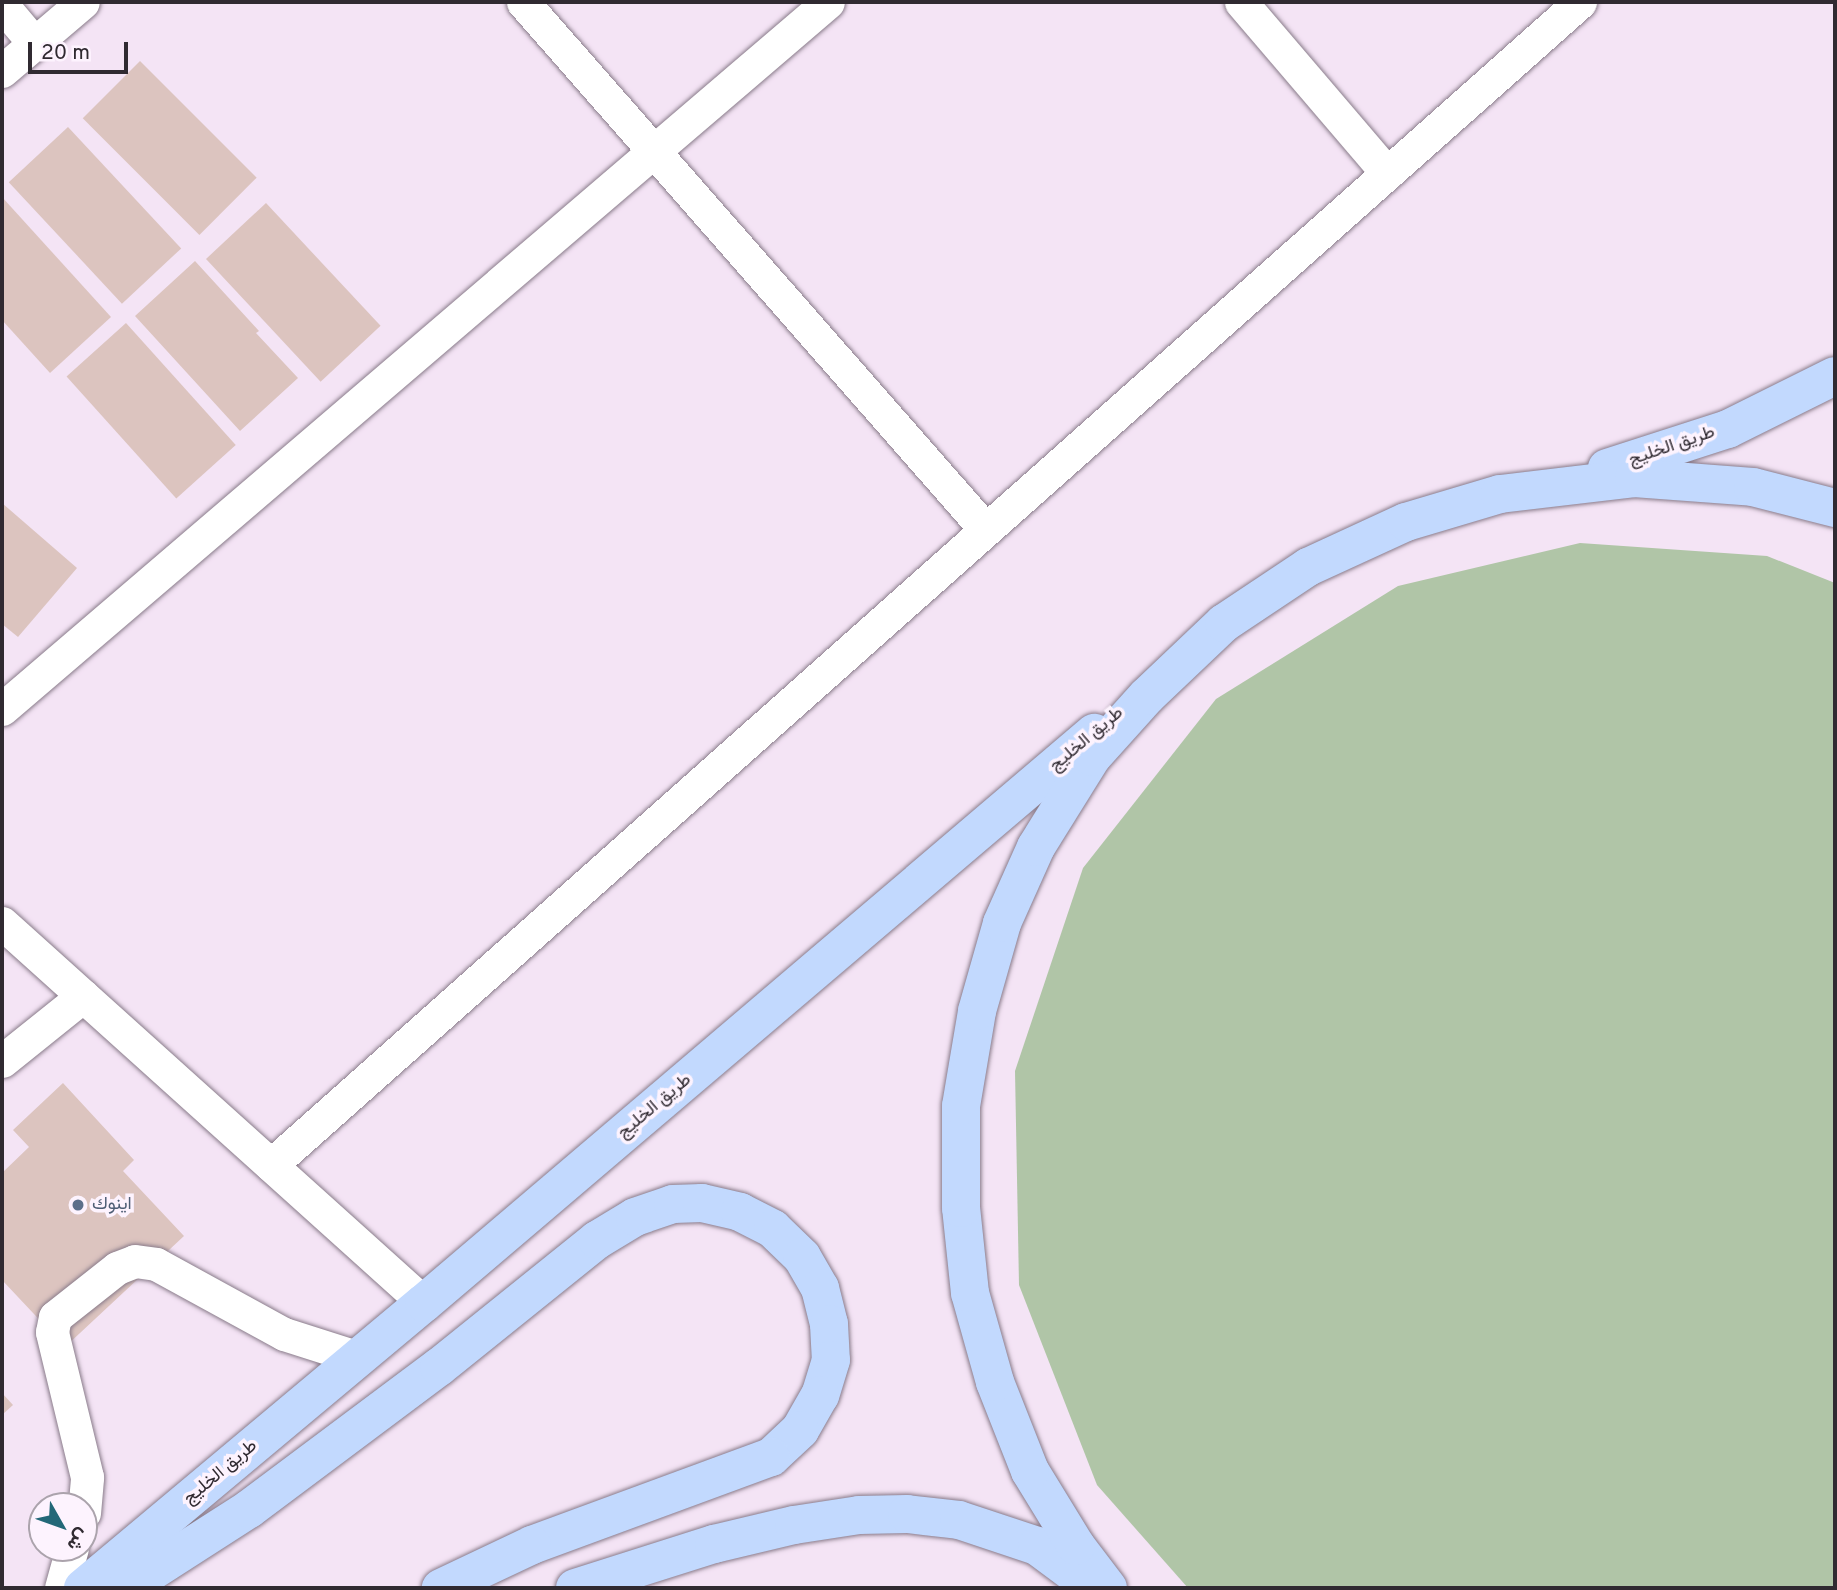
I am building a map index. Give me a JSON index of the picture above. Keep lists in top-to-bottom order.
{
  "streets": {
    "main road": ["طريق الخليج"]
  },
  "places": ["اينوك"],
  "scale_bar": "20 m",
  "north": "bottom right"
}
